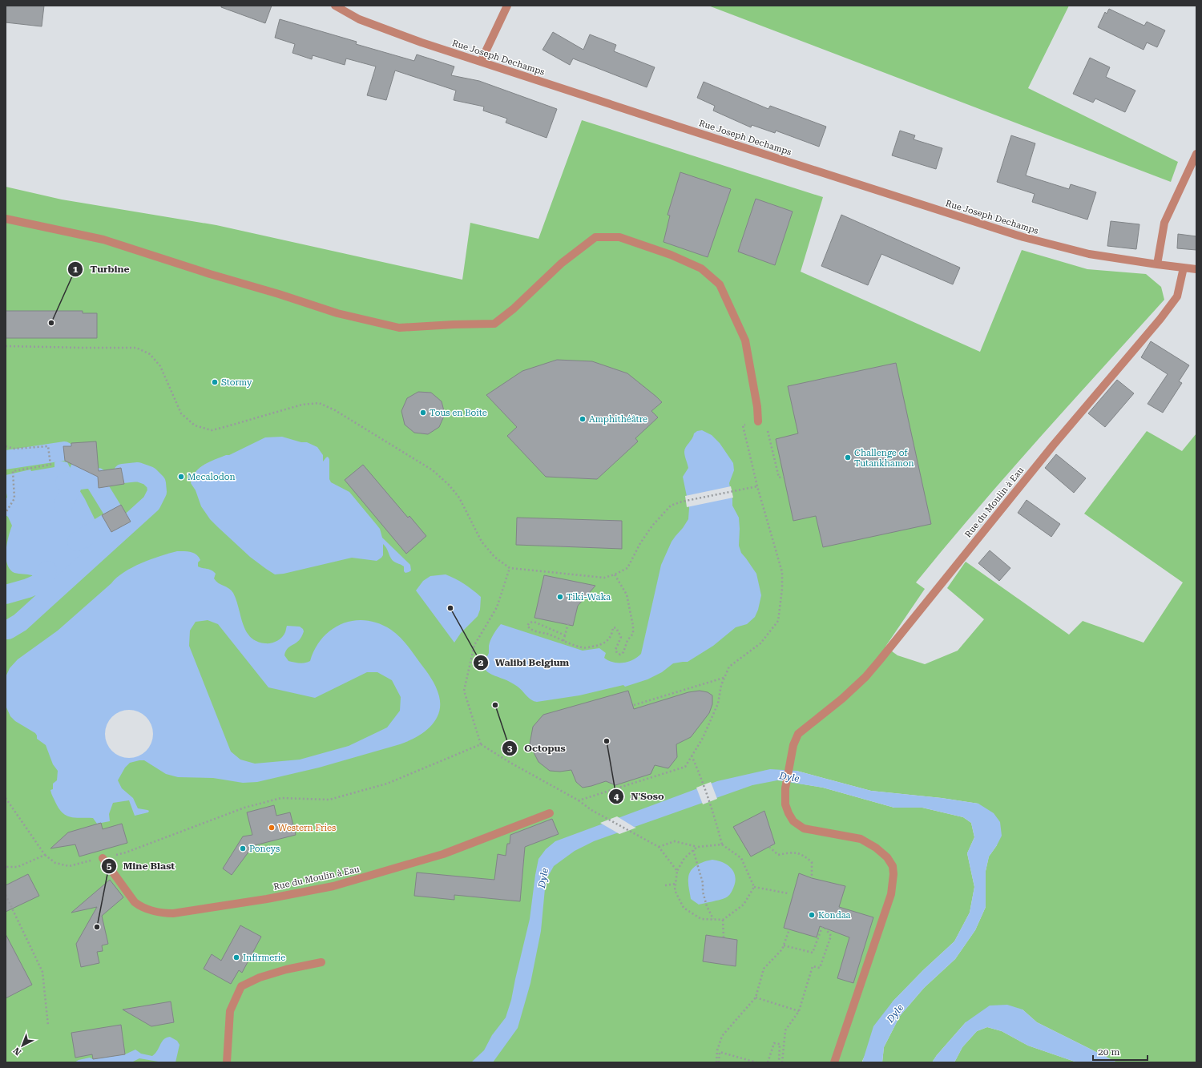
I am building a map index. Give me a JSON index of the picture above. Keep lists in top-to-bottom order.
{
  "streets": {
    "street": ["Rue Joseph Dechamps", "Rue du Moulin à Eau"]
  },
  "crossings": [
    ["Rue Joseph Dechamps", "Rue du Moulin à Eau"]
  ],
  "water": ["Dyle"],
  "places": [
    "Turbine",
    "Stormy",
    "Tous en Boîte",
    "Amphithéâtre",
    "Challenge of Tutankhamon",
    "Mecalodon",
    "Tiki-Waka",
    "Walibi Belgium",
    "Octopus",
    "N'Soso",
    "Western Fries",
    "Poneys",
    "Kondaa",
    "Mine Blast",
    "Infirmerie"
  ],
  "scale_bar": "20 m",
  "north": "bottom left"
}
